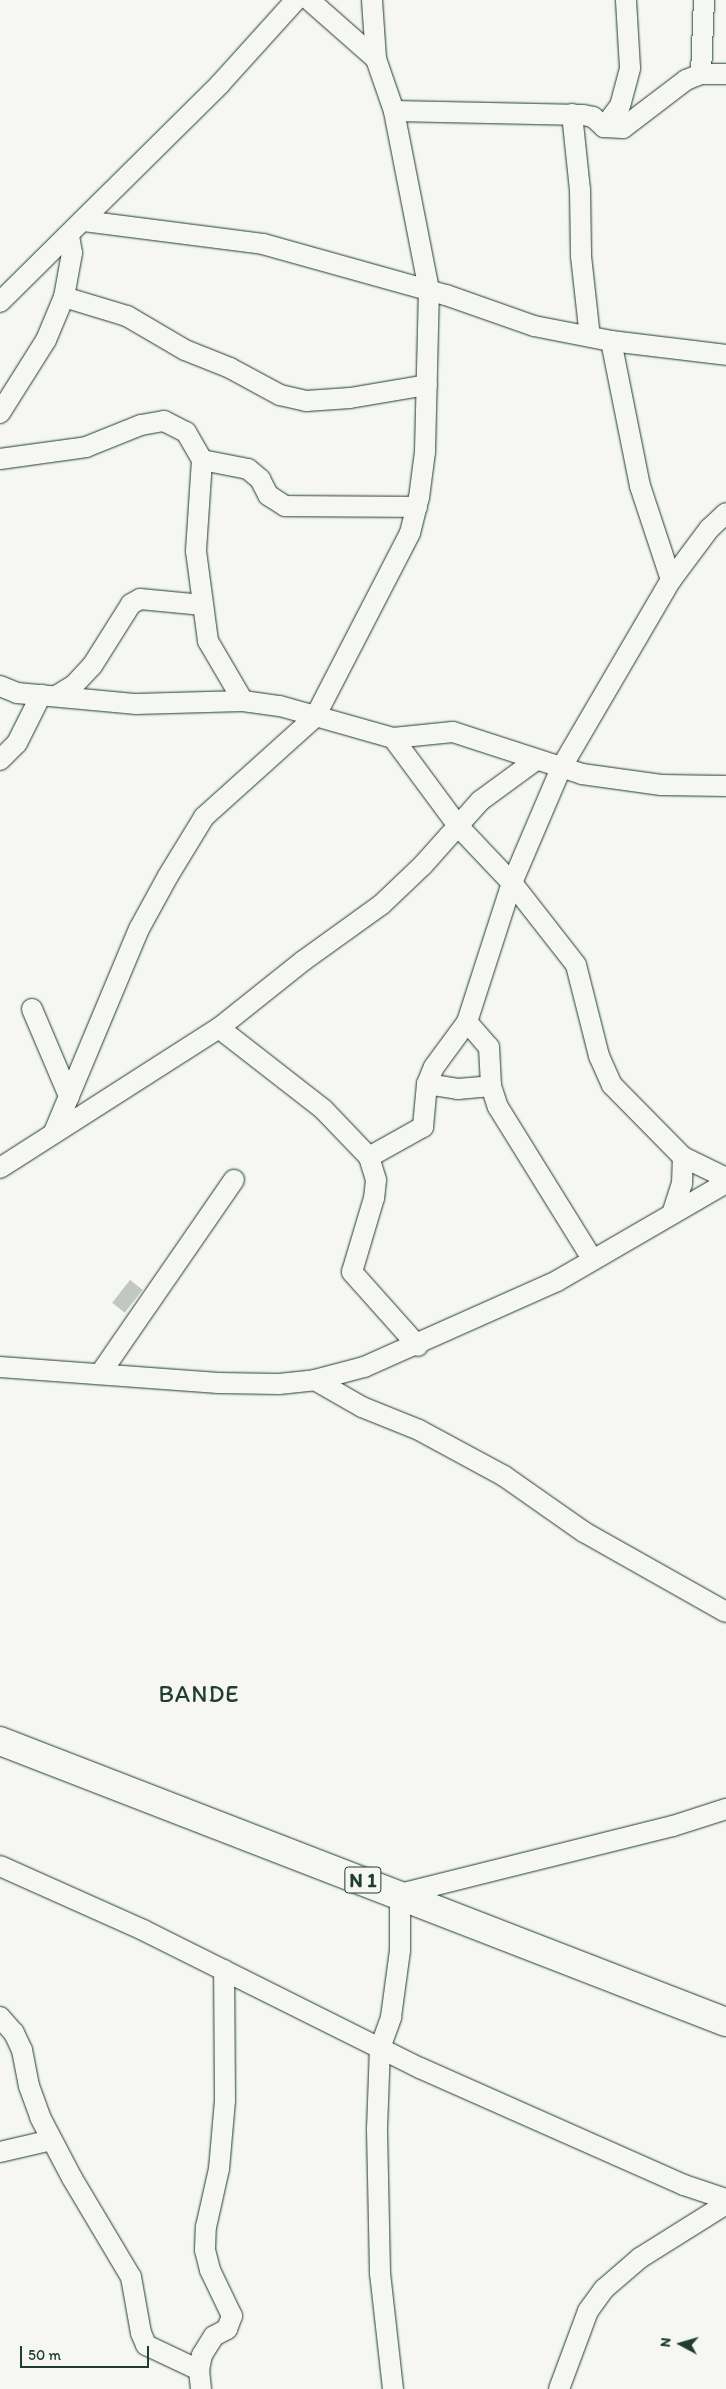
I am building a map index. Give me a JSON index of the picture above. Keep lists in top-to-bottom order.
{
  "streets": {
    "highway": ["N 1"]
  },
  "districts": ["BANDE"],
  "scale_bar": "50 m",
  "north": "left"
}
